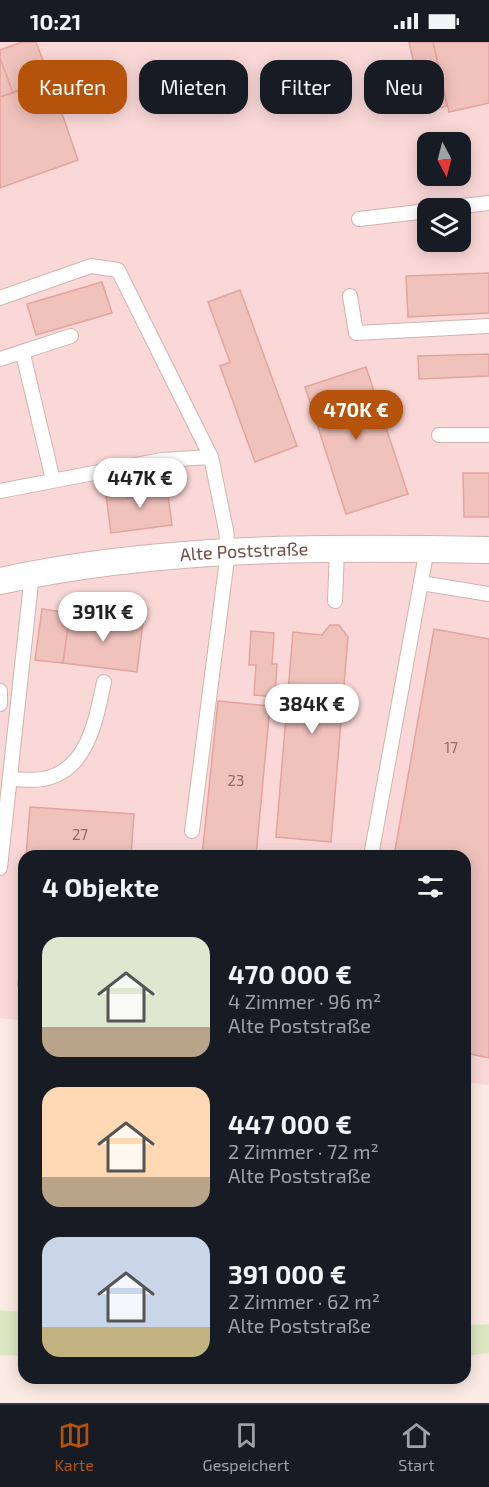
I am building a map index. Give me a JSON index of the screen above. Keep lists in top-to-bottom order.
{
  "streets": {
    "street": ["Alte Poststraße"]
  },
  "house_numbers": ["17", "23", "27"],
  "north": "bottom",
  "page": {
    "status": "10:21",
    "chip": [
      "Kaufen",
      "Mieten",
      "Filter",
      "Neu"
    ],
    "price": [
      "470K €",
      "447K €",
      "391K €",
      "384K €"
    ],
    "heading": "4 Objekte",
    "list": [
      {
        "name": "470 000 €",
        "note": "4 Zimmer · 96 m² · Alte Poststraße"
      },
      {
        "name": "447 000 €",
        "note": "2 Zimmer · 72 m² · Alte Poststraße"
      },
      {
        "name": "391 000 €",
        "note": "2 Zimmer · 62 m² · Alte Poststraße"
      }
    ],
    "tabs": ["Karte", "Gespeichert", "Start"]
  }
}
